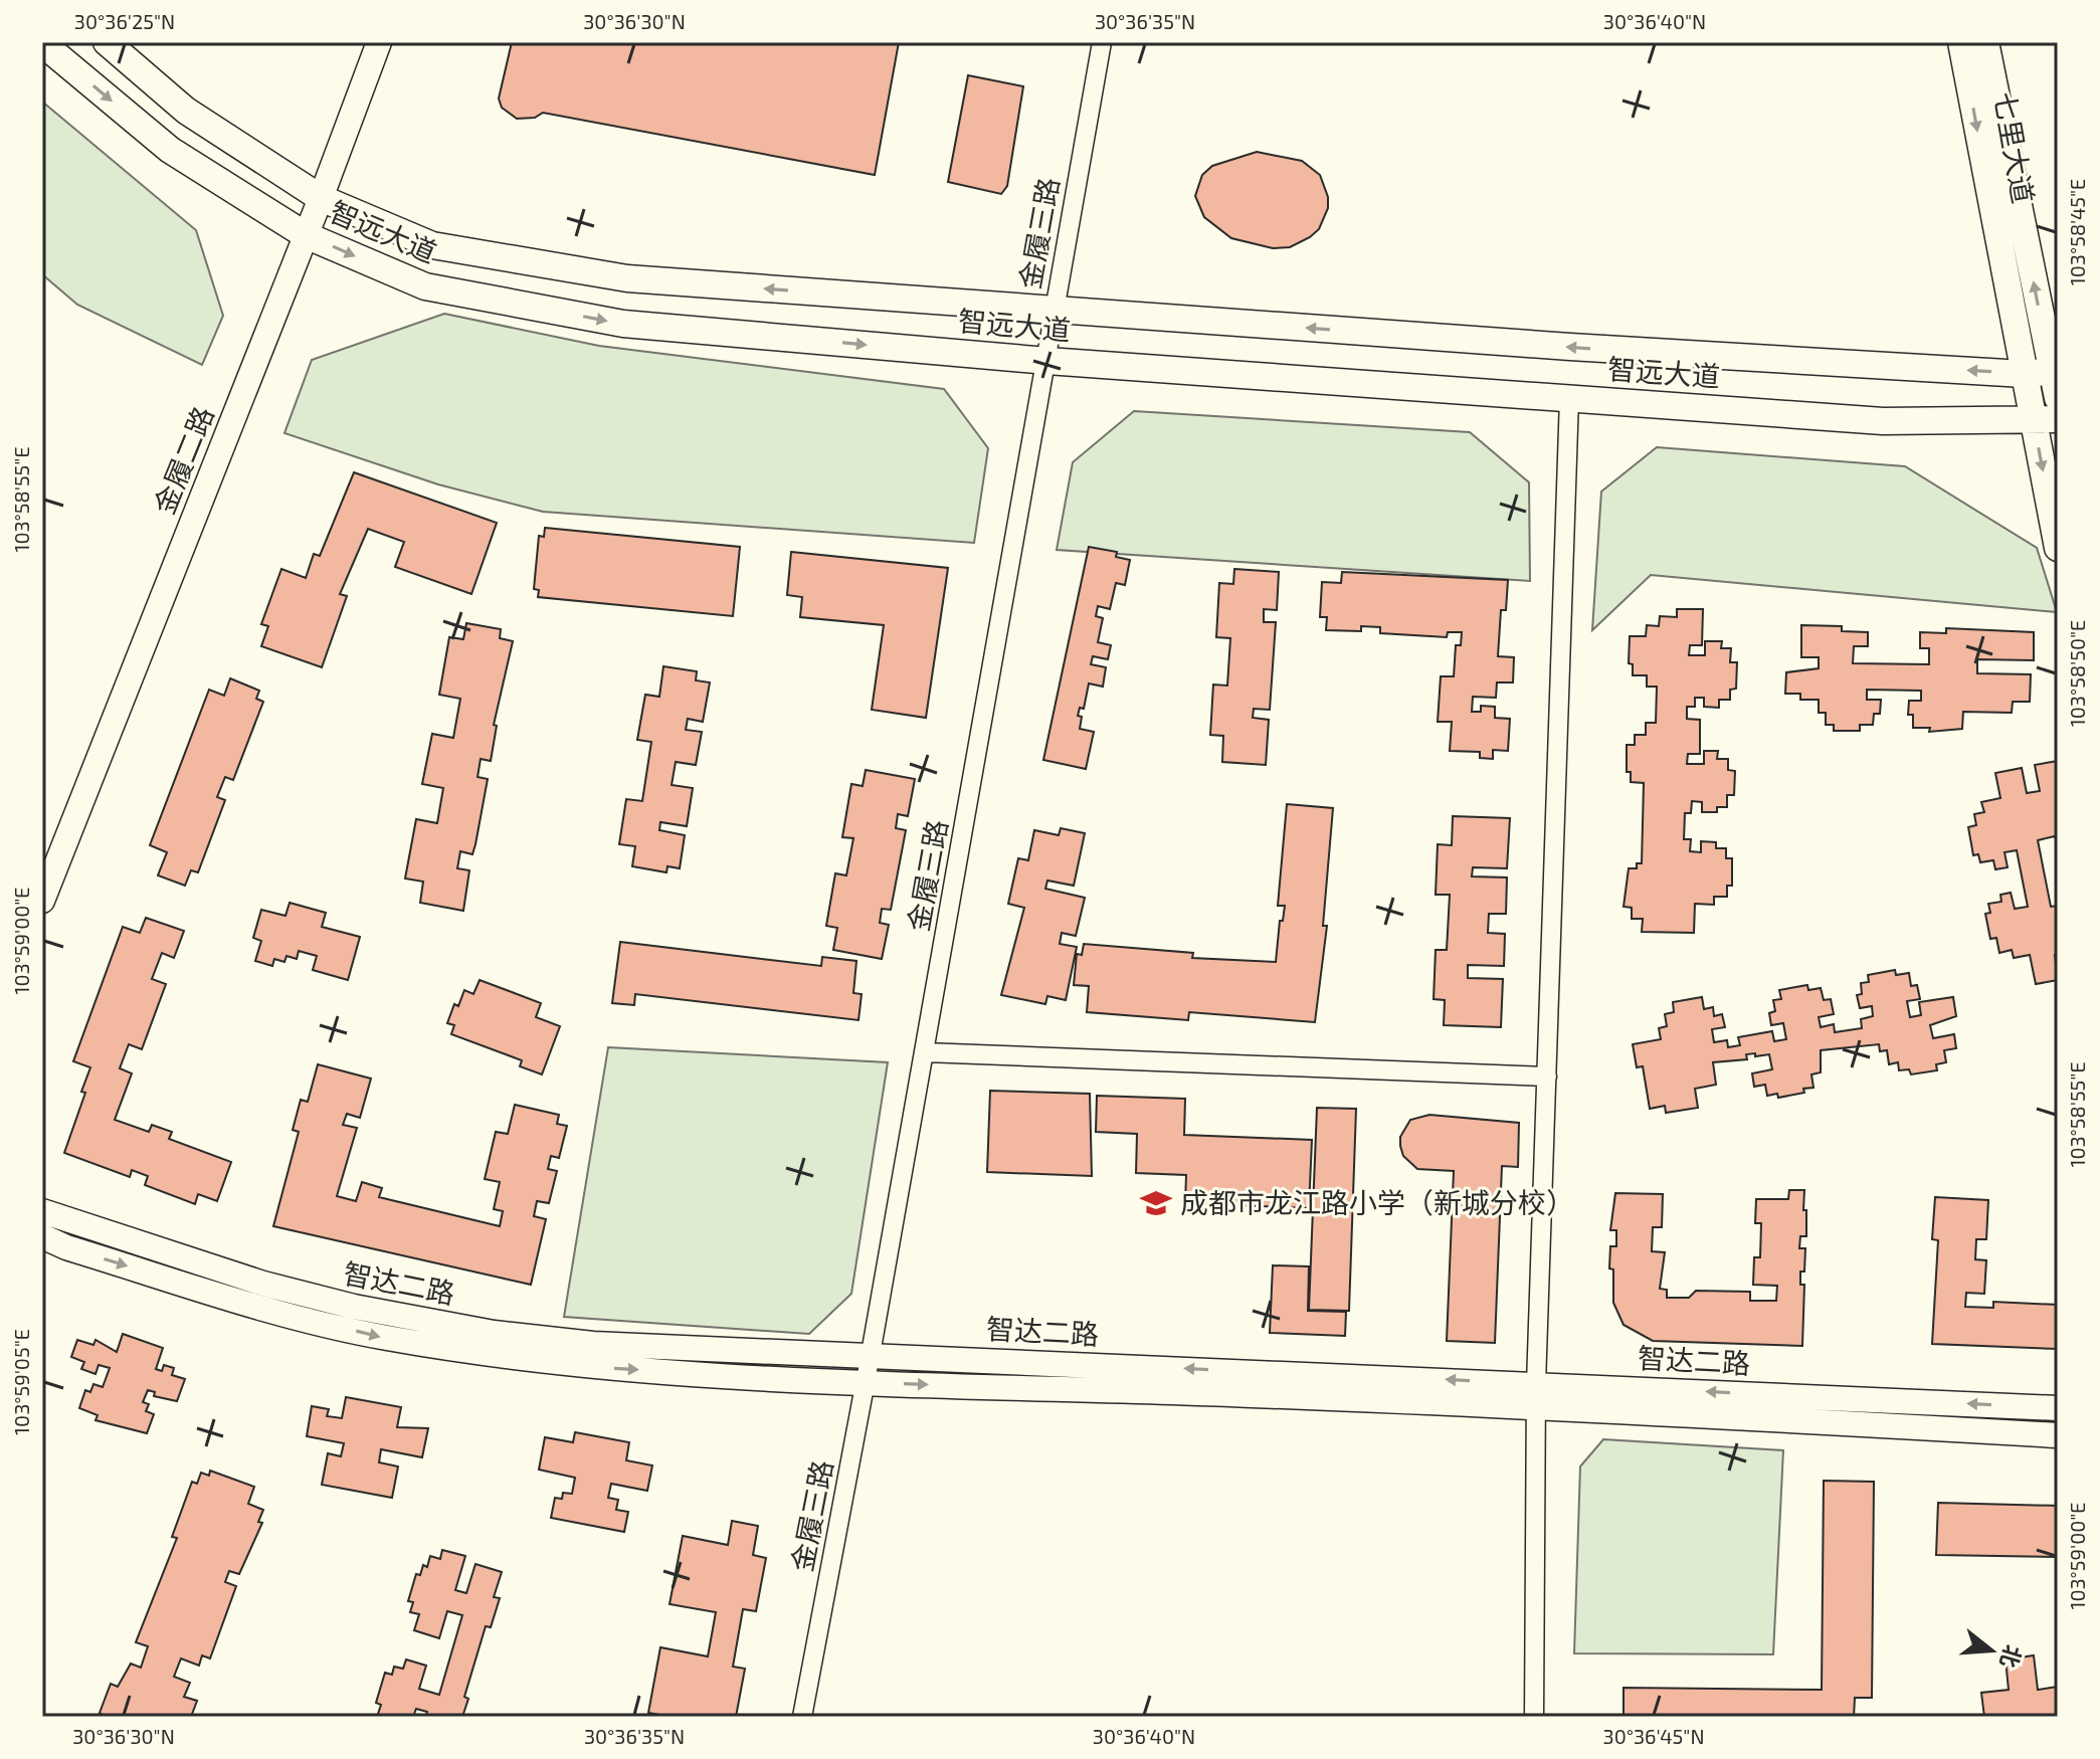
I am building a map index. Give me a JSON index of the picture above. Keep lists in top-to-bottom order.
{
  "streets": {
    "main road": ["七里大道", "智远大道"],
    "street": ["金履三路", "金履二路", "智达二路"]
  },
  "crossings": [
    ["七里大道", "智远大道"],
    ["智远大道", "金履三路"],
    ["智远大道", "金履二路"],
    ["金履三路", "智达二路"]
  ],
  "places": {
    "school or university": ["成都市龙江路小学（新城分校）"]
  },
  "north": "right",
  "coordinates": [
    "30°36'25\"N",
    "30°36'30\"N",
    "30°36'35\"N",
    "30°36'40\"N",
    "103°58'45\"E",
    "103°58'55\"E",
    "103°58'50\"E",
    "103°59'00\"E",
    "103°59'05\"E",
    "30°36'45\"N"
  ]
}
